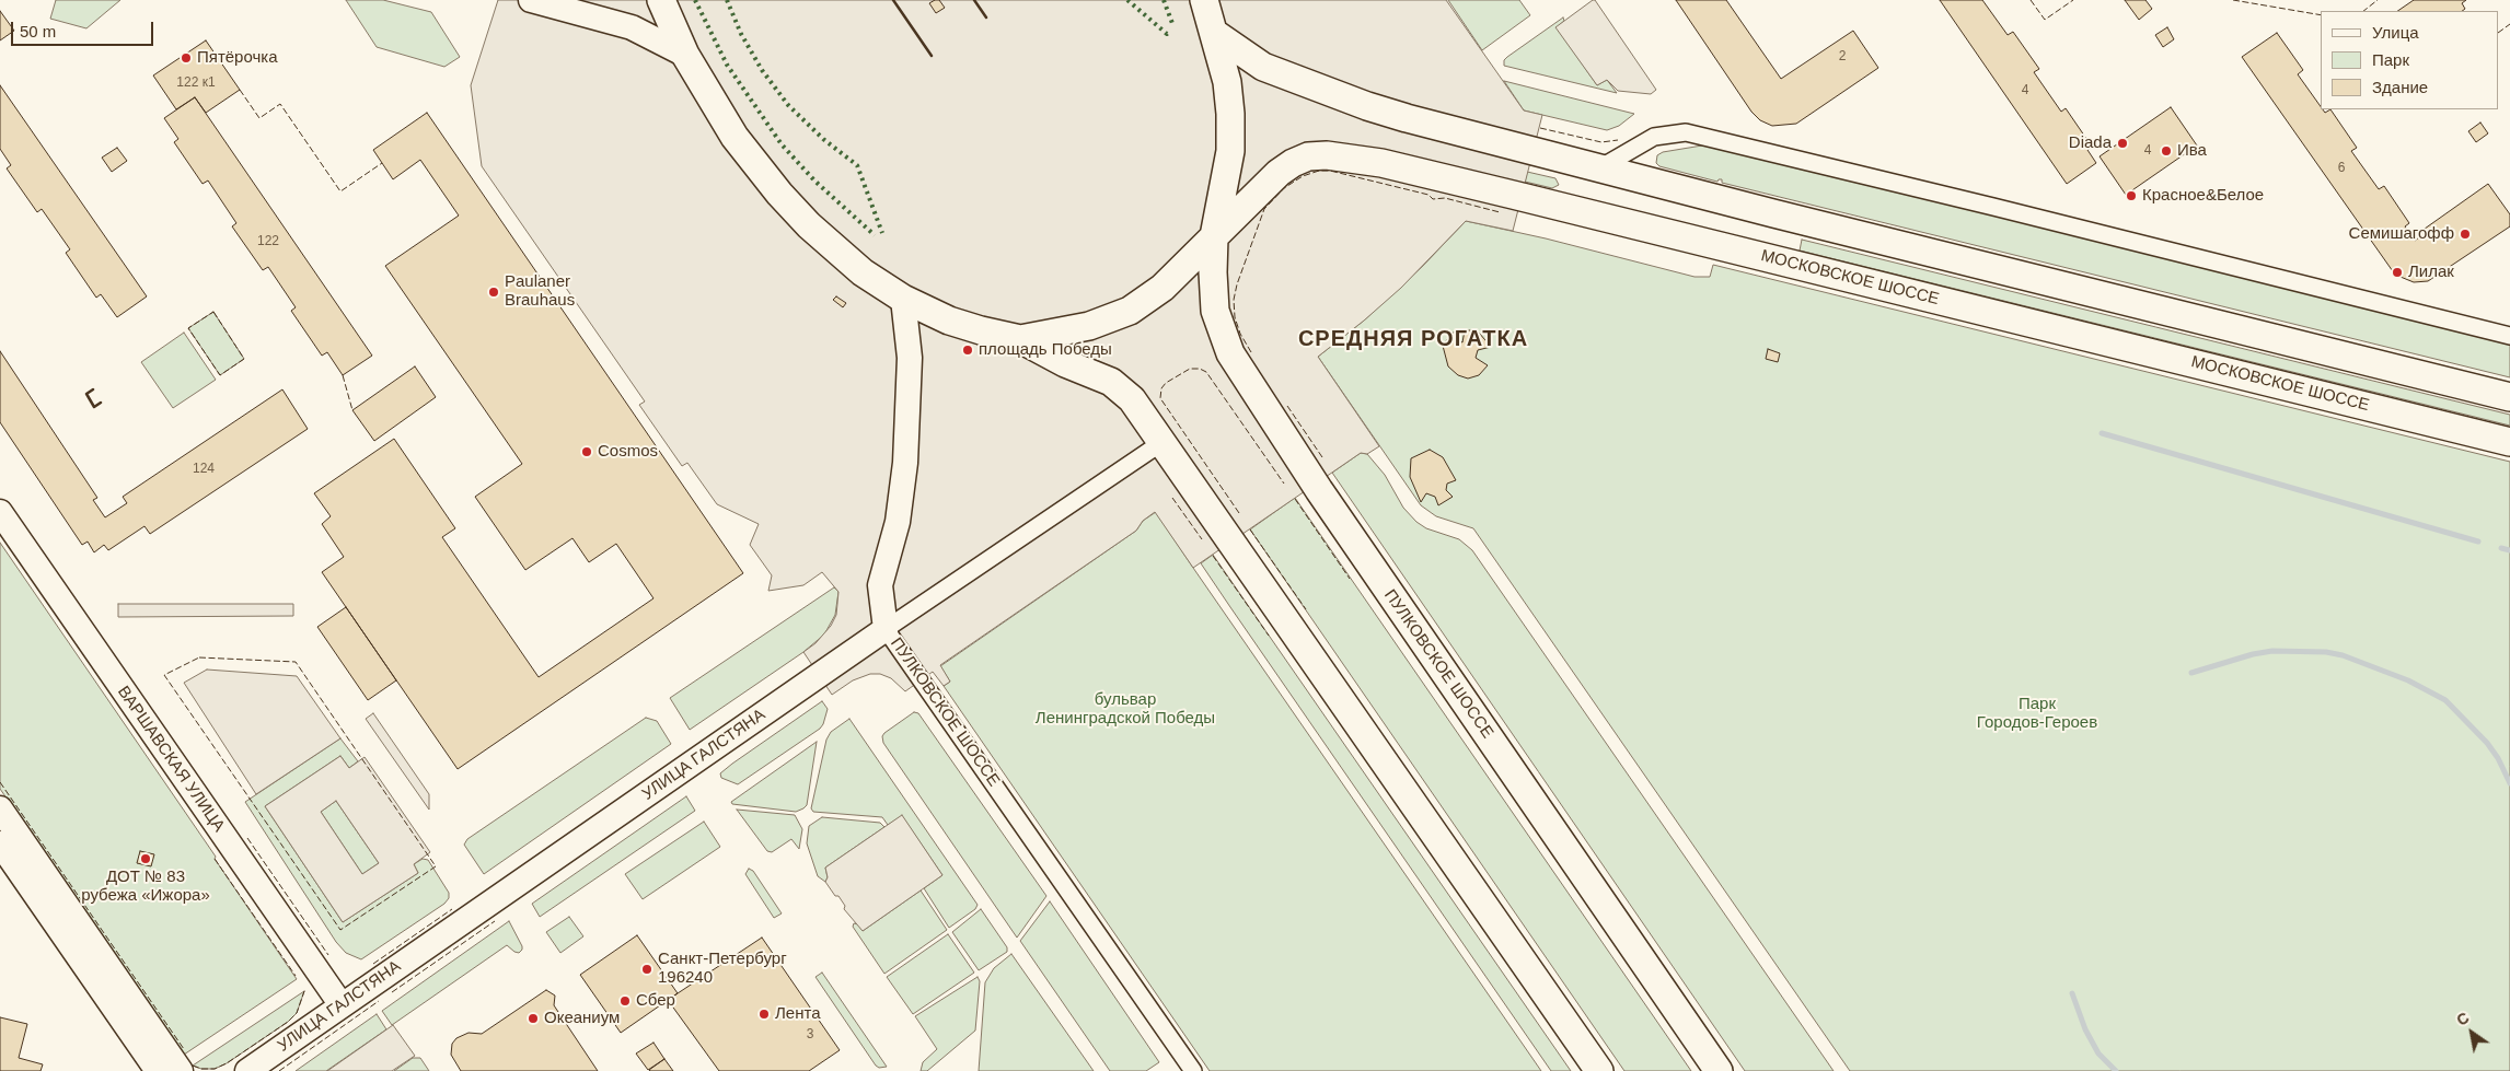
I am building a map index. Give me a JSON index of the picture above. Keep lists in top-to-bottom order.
{
  "streets": {
    "main road": ["МОСКОВСКОЕ ШОССЕ", "ПУЛКОВСКОЕ ШОССЕ"],
    "street": ["УЛИЦА ГАЛСТЯНА", "ВАРШАВСКАЯ УЛИЦА"]
  },
  "crossings": [
    ["МОСКОВСКОЕ ШОССЕ", "ПУЛКОВСКОЕ ШОССЕ"],
    ["ПУЛКОВСКОЕ ШОССЕ", "УЛИЦА ГАЛСТЯНА"],
    ["УЛИЦА ГАЛСТЯНА", "ВАРШАВСКАЯ УЛИЦА"]
  ],
  "districts": ["СРЕДНЯЯ РОГАТКА"],
  "parks": ["бульвар Ленинградской Победы", "Парк Городов-Героев"],
  "places": [
    "Пятёрочка",
    "Diada",
    "Ива",
    "Красное&Белое",
    "Семишагофф",
    "Лилак",
    "Paulaner Brauhaus",
    "площадь Победы",
    "Cosmos",
    "ДОТ № 83 рубежа «Ижора»",
    "Санкт-Петербург 196240",
    "Сбер",
    "Лента",
    "Океаниум"
  ],
  "house_numbers": [
    "2",
    "122 к1",
    "4",
    "4",
    "6",
    "122",
    "124",
    "3"
  ],
  "legend": ["Улица", "Парк", "Здание"],
  "scale_bar": "50 m",
  "north": "top left"
}
